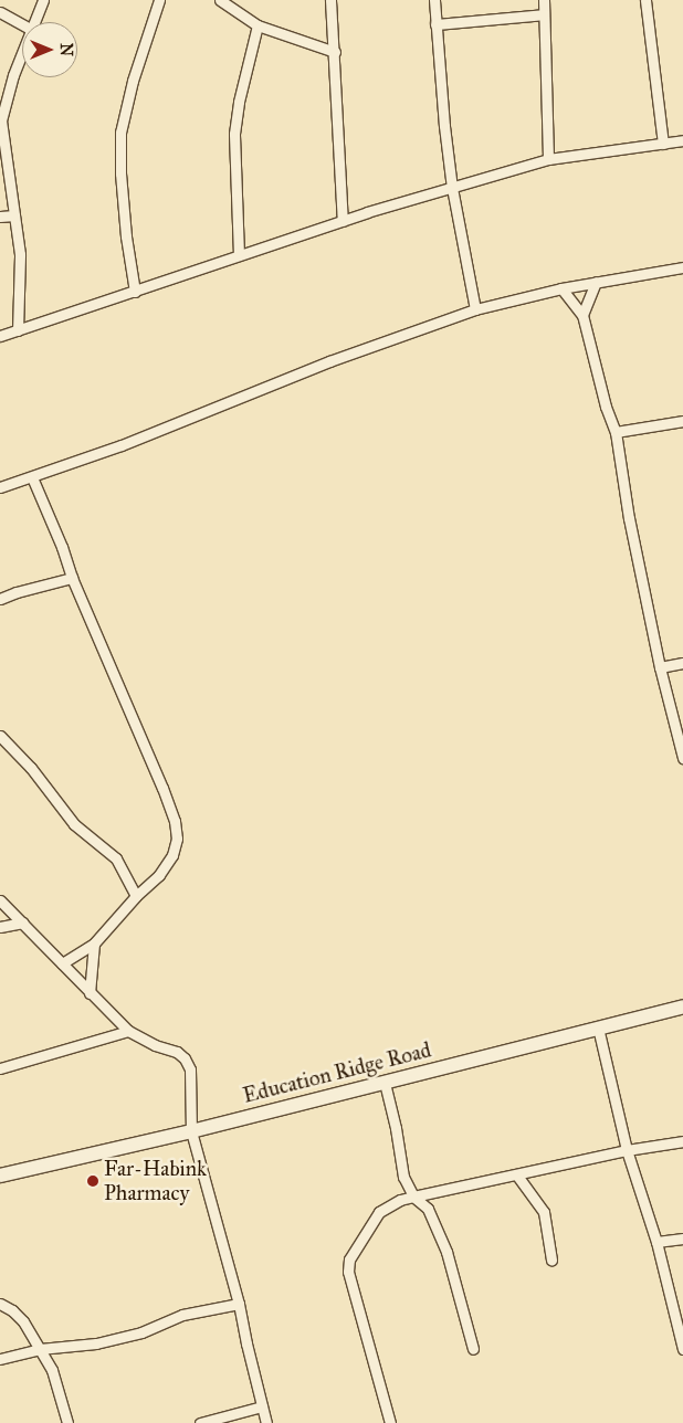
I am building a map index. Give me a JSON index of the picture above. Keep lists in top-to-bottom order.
{
  "streets": {
    "main road": ["Education Ridge Road"]
  },
  "places": ["Far-Habink Pharmacy"],
  "north": "right"
}
